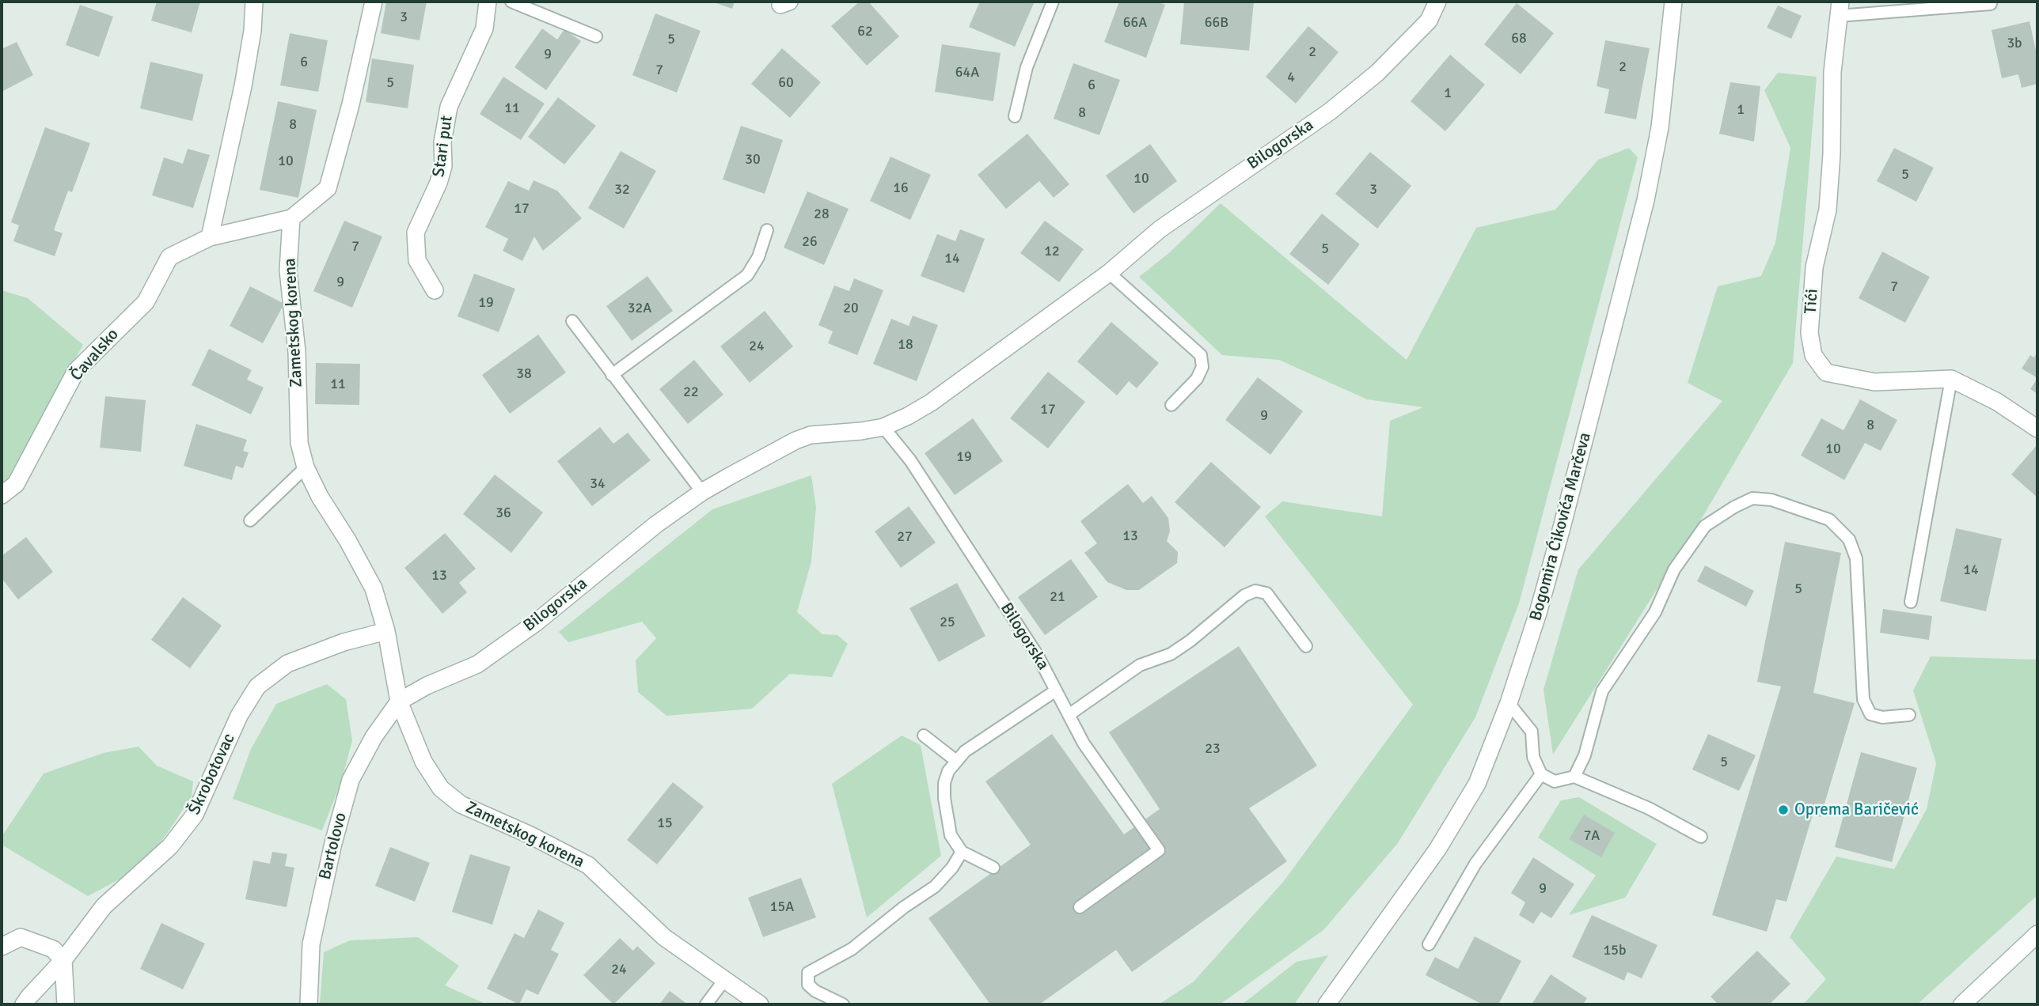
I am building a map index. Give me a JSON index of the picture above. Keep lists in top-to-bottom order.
{
  "streets": {
    "street": [
      "Bilogorska",
      "Stari put",
      "Tići",
      "Zametskog korena",
      "Čavalsko",
      "Bogomira Ćikovića Marčeva",
      "Škrobotovac",
      "Bartolovo"
    ]
  },
  "crossings": [
    ["Bilogorska", "Zametskog korena"],
    ["Bilogorska", "Bartolovo"],
    ["Zametskog korena", "Čavalsko"],
    ["Zametskog korena", "Škrobotovac"],
    ["Zametskog korena", "Bartolovo"]
  ],
  "places": ["Oprema Baričević"],
  "house_numbers": [
    "3",
    "66A",
    "66B",
    "62",
    "68",
    "5",
    "3b",
    "2",
    "9",
    "6",
    "2",
    "7",
    "64A",
    "4",
    "5",
    "60",
    "6",
    "1",
    "11",
    "1",
    "8",
    "8",
    "30",
    "10",
    "5",
    "10",
    "16",
    "32",
    "3",
    "17",
    "28",
    "26",
    "7",
    "5",
    "12",
    "14",
    "9",
    "7",
    "19",
    "32A",
    "20",
    "18",
    "24",
    "38",
    "11",
    "22",
    "17",
    "9",
    "8",
    "10",
    "19",
    "34",
    "36",
    "13",
    "27",
    "14",
    "13",
    "5",
    "21",
    "25",
    "23",
    "5",
    "15",
    "7A",
    "9",
    "15A",
    "15b",
    "24"
  ]
}
